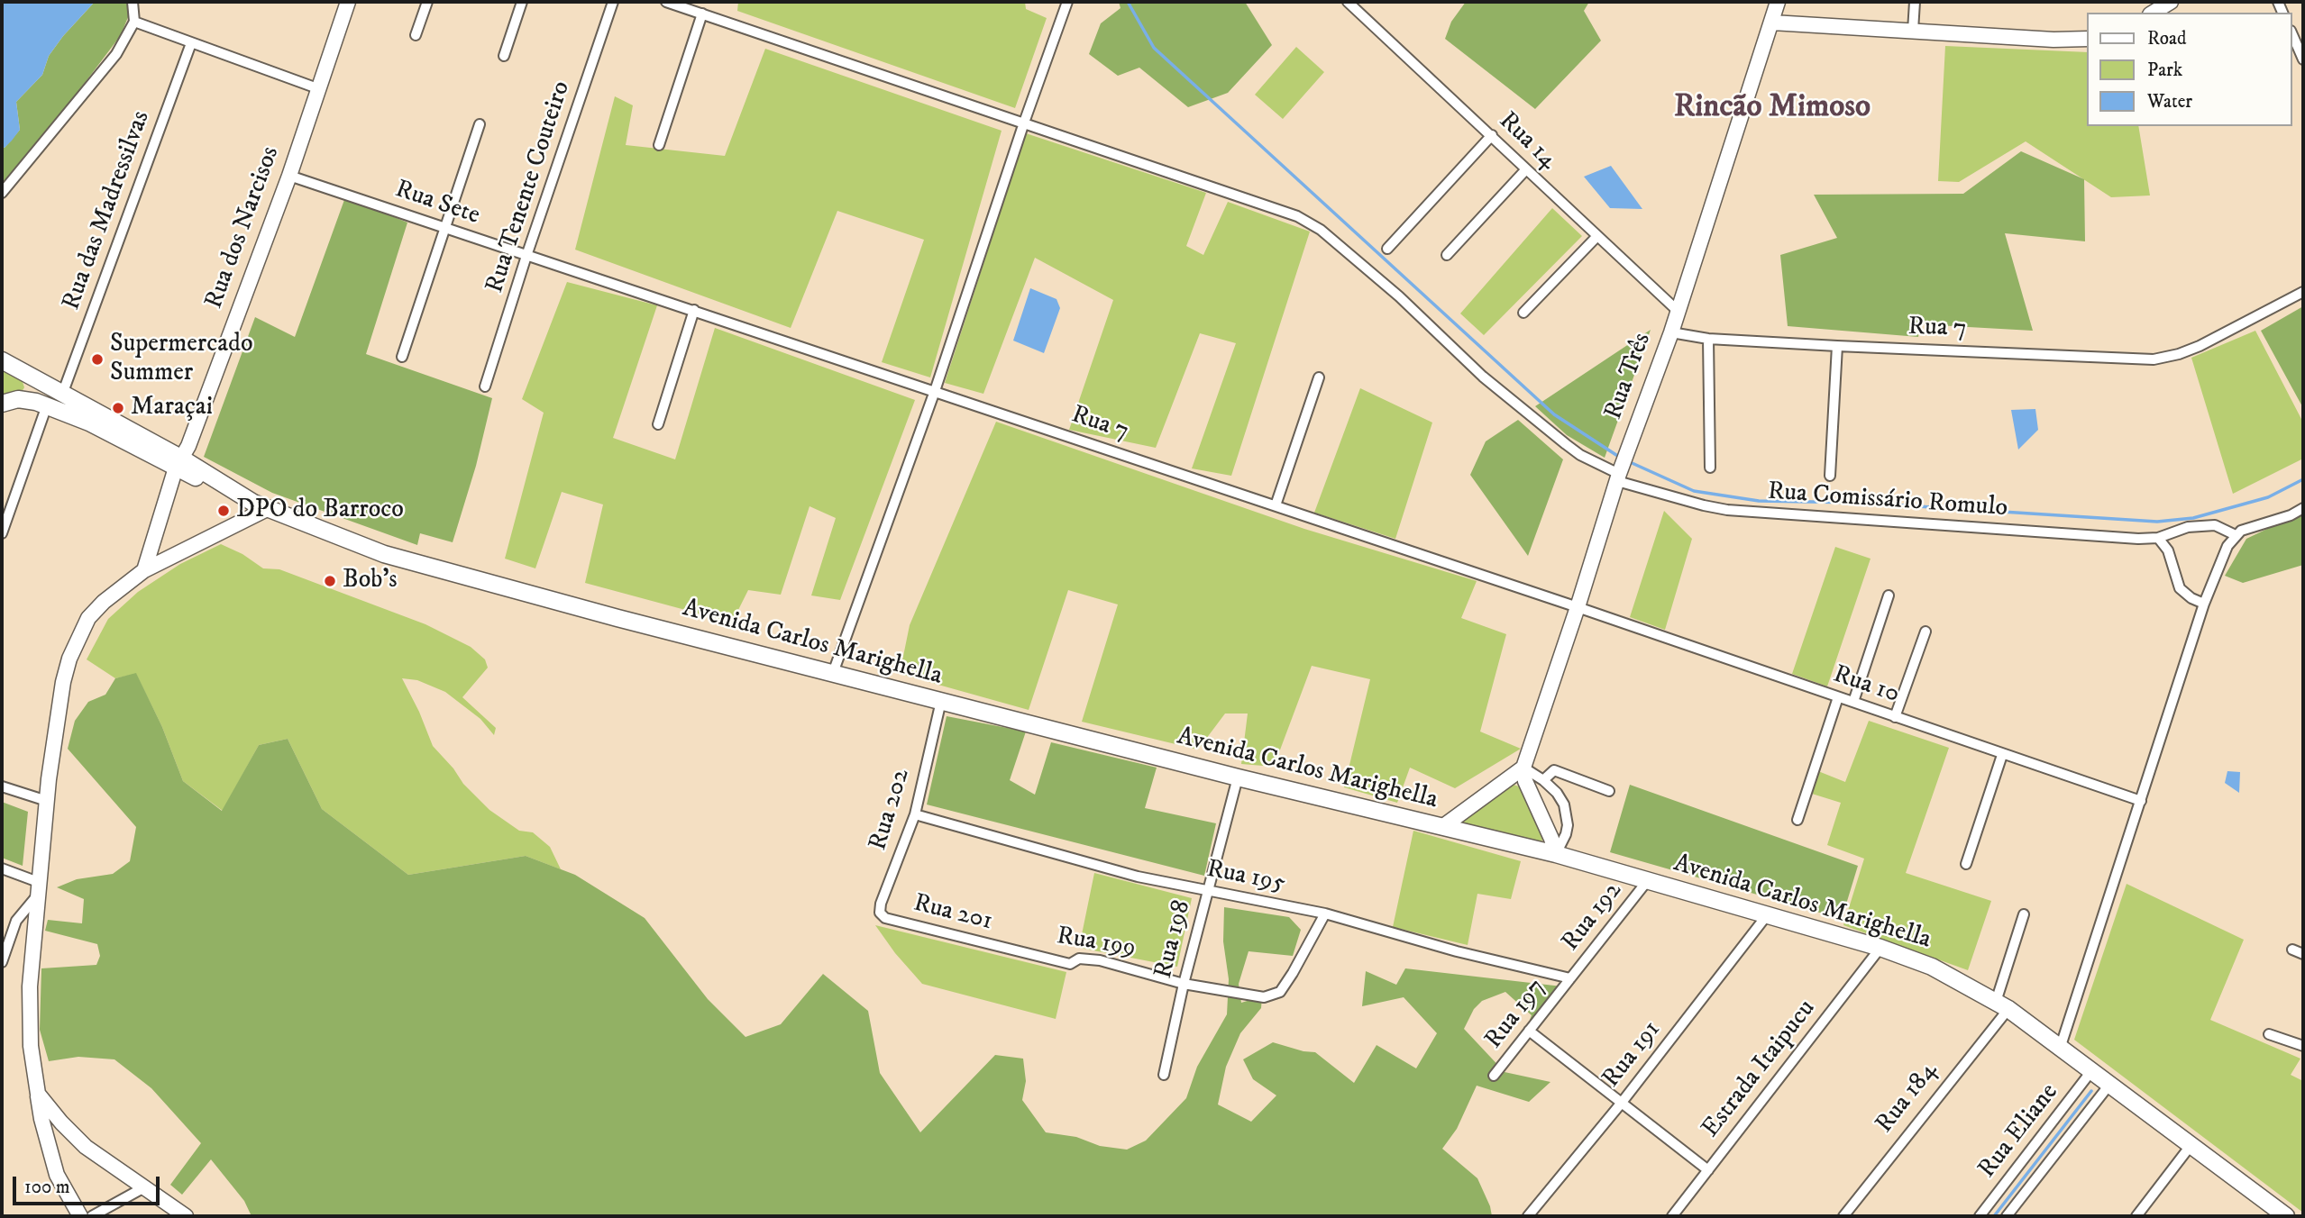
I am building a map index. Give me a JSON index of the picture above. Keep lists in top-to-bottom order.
{
  "streets": {
    "main road": ["Rua dos Narcisos", "Rua Três", "Avenida Carlos Marighella"],
    "street": [
      "Rua 14",
      "Rua Tenente Couteiro",
      "Rua Sete",
      "Rua das Madressilvas",
      "Rua 7",
      "Rua Comissário Romulo",
      "Rua 10",
      "Rua 202",
      "Rua 195",
      "Rua 201",
      "Rua 192",
      "Rua 198",
      "Rua 199",
      "Rua 197",
      "Rua 191",
      "Estrada Itaipucu",
      "Rua 184",
      "Rua Eliane"
    ]
  },
  "crossings": [
    ["Rua 14", "Rua Três"],
    ["Rua Tenente Couteiro", "Rua Sete"],
    ["Rua Sete", "Rua dos Narcisos"],
    ["Rua Sete", "Rua 7"],
    ["Rua das Madressilvas", "Avenida Carlos Marighella"],
    ["Rua dos Narcisos", "Avenida Carlos Marighella"],
    ["Rua 7", "Rua Três"],
    ["Rua 7", "Rua 10"],
    ["Rua Três", "Rua Comissário Romulo"],
    ["Rua Três", "Rua 10"],
    ["Avenida Carlos Marighella", "Rua 202"],
    ["Avenida Carlos Marighella", "Rua 192"],
    ["Avenida Carlos Marighella", "Rua 198"],
    ["Avenida Carlos Marighella", "Rua 191"],
    ["Avenida Carlos Marighella", "Estrada Itaipucu"],
    ["Avenida Carlos Marighella", "Rua 184"],
    ["Avenida Carlos Marighella", "Rua Eliane"],
    ["Rua 202", "Rua 195"],
    ["Rua 202", "Rua 201"],
    ["Rua 195", "Rua 192"],
    ["Rua 195", "Rua 198"],
    ["Rua 195", "Rua 197"],
    ["Rua 201", "Rua 199"],
    ["Rua 192", "Rua 197"],
    ["Rua 198", "Rua 199"]
  ],
  "districts": ["Rincão Mimoso"],
  "places": [
    "Supermercado Summer",
    "Maraçai",
    "DPO do Barroco",
    "Bob's"
  ],
  "legend": ["Road", "Park", "Water"],
  "scale_bar": "100 m"
}
